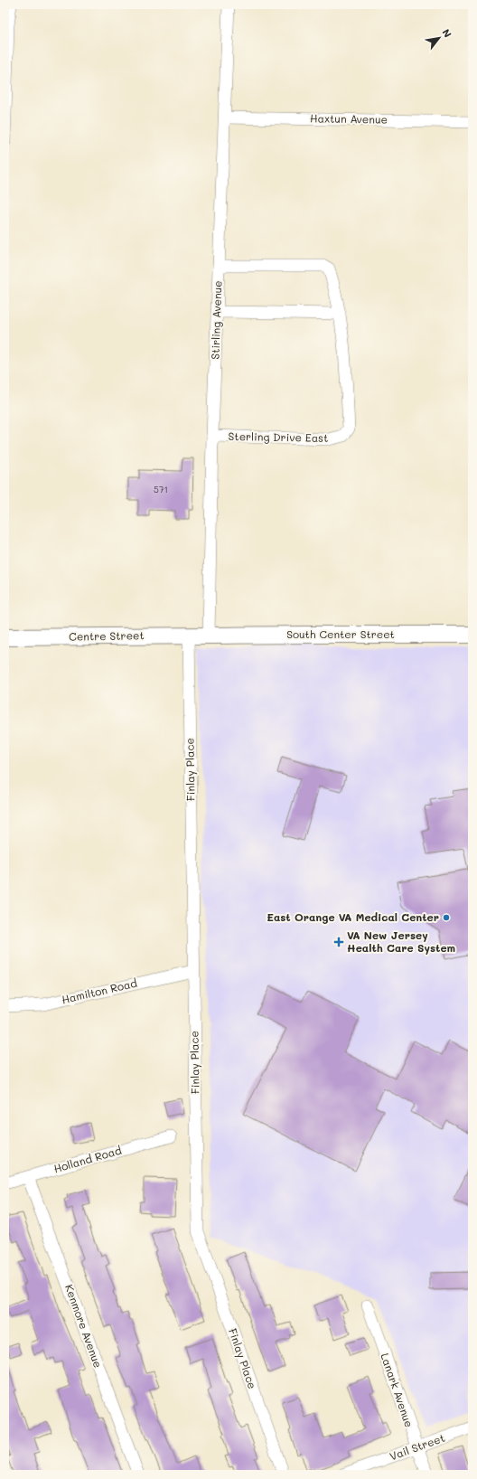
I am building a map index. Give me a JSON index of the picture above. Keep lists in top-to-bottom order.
{
  "streets": {
    "main road": ["South Center Street", "Centre Street"],
    "street": [
      "Haxtun Avenue",
      "Stirling Avenue",
      "Sterling Drive East",
      "Finlay Place",
      "Hamilton Road",
      "Holland Road",
      "Kenmore Avenue",
      "Lanark Avenue",
      "Vail Street"
    ]
  },
  "crossings": [
    ["Haxtun Avenue", "Stirling Avenue"],
    ["Stirling Avenue", "Sterling Drive East"],
    ["Stirling Avenue", "South Center Street"],
    ["Stirling Avenue", "Centre Street"],
    ["South Center Street", "Centre Street"],
    ["Centre Street", "Finlay Place"],
    ["Finlay Place", "Hamilton Road"],
    ["Holland Road", "Kenmore Avenue"],
    ["Lanark Avenue", "Vail Street"]
  ],
  "places": {
    "other": ["East Orange VA Medical Center"],
    "health": ["VA New Jersey Health Care System"]
  },
  "house_numbers": ["571"],
  "north": "top right"
}
